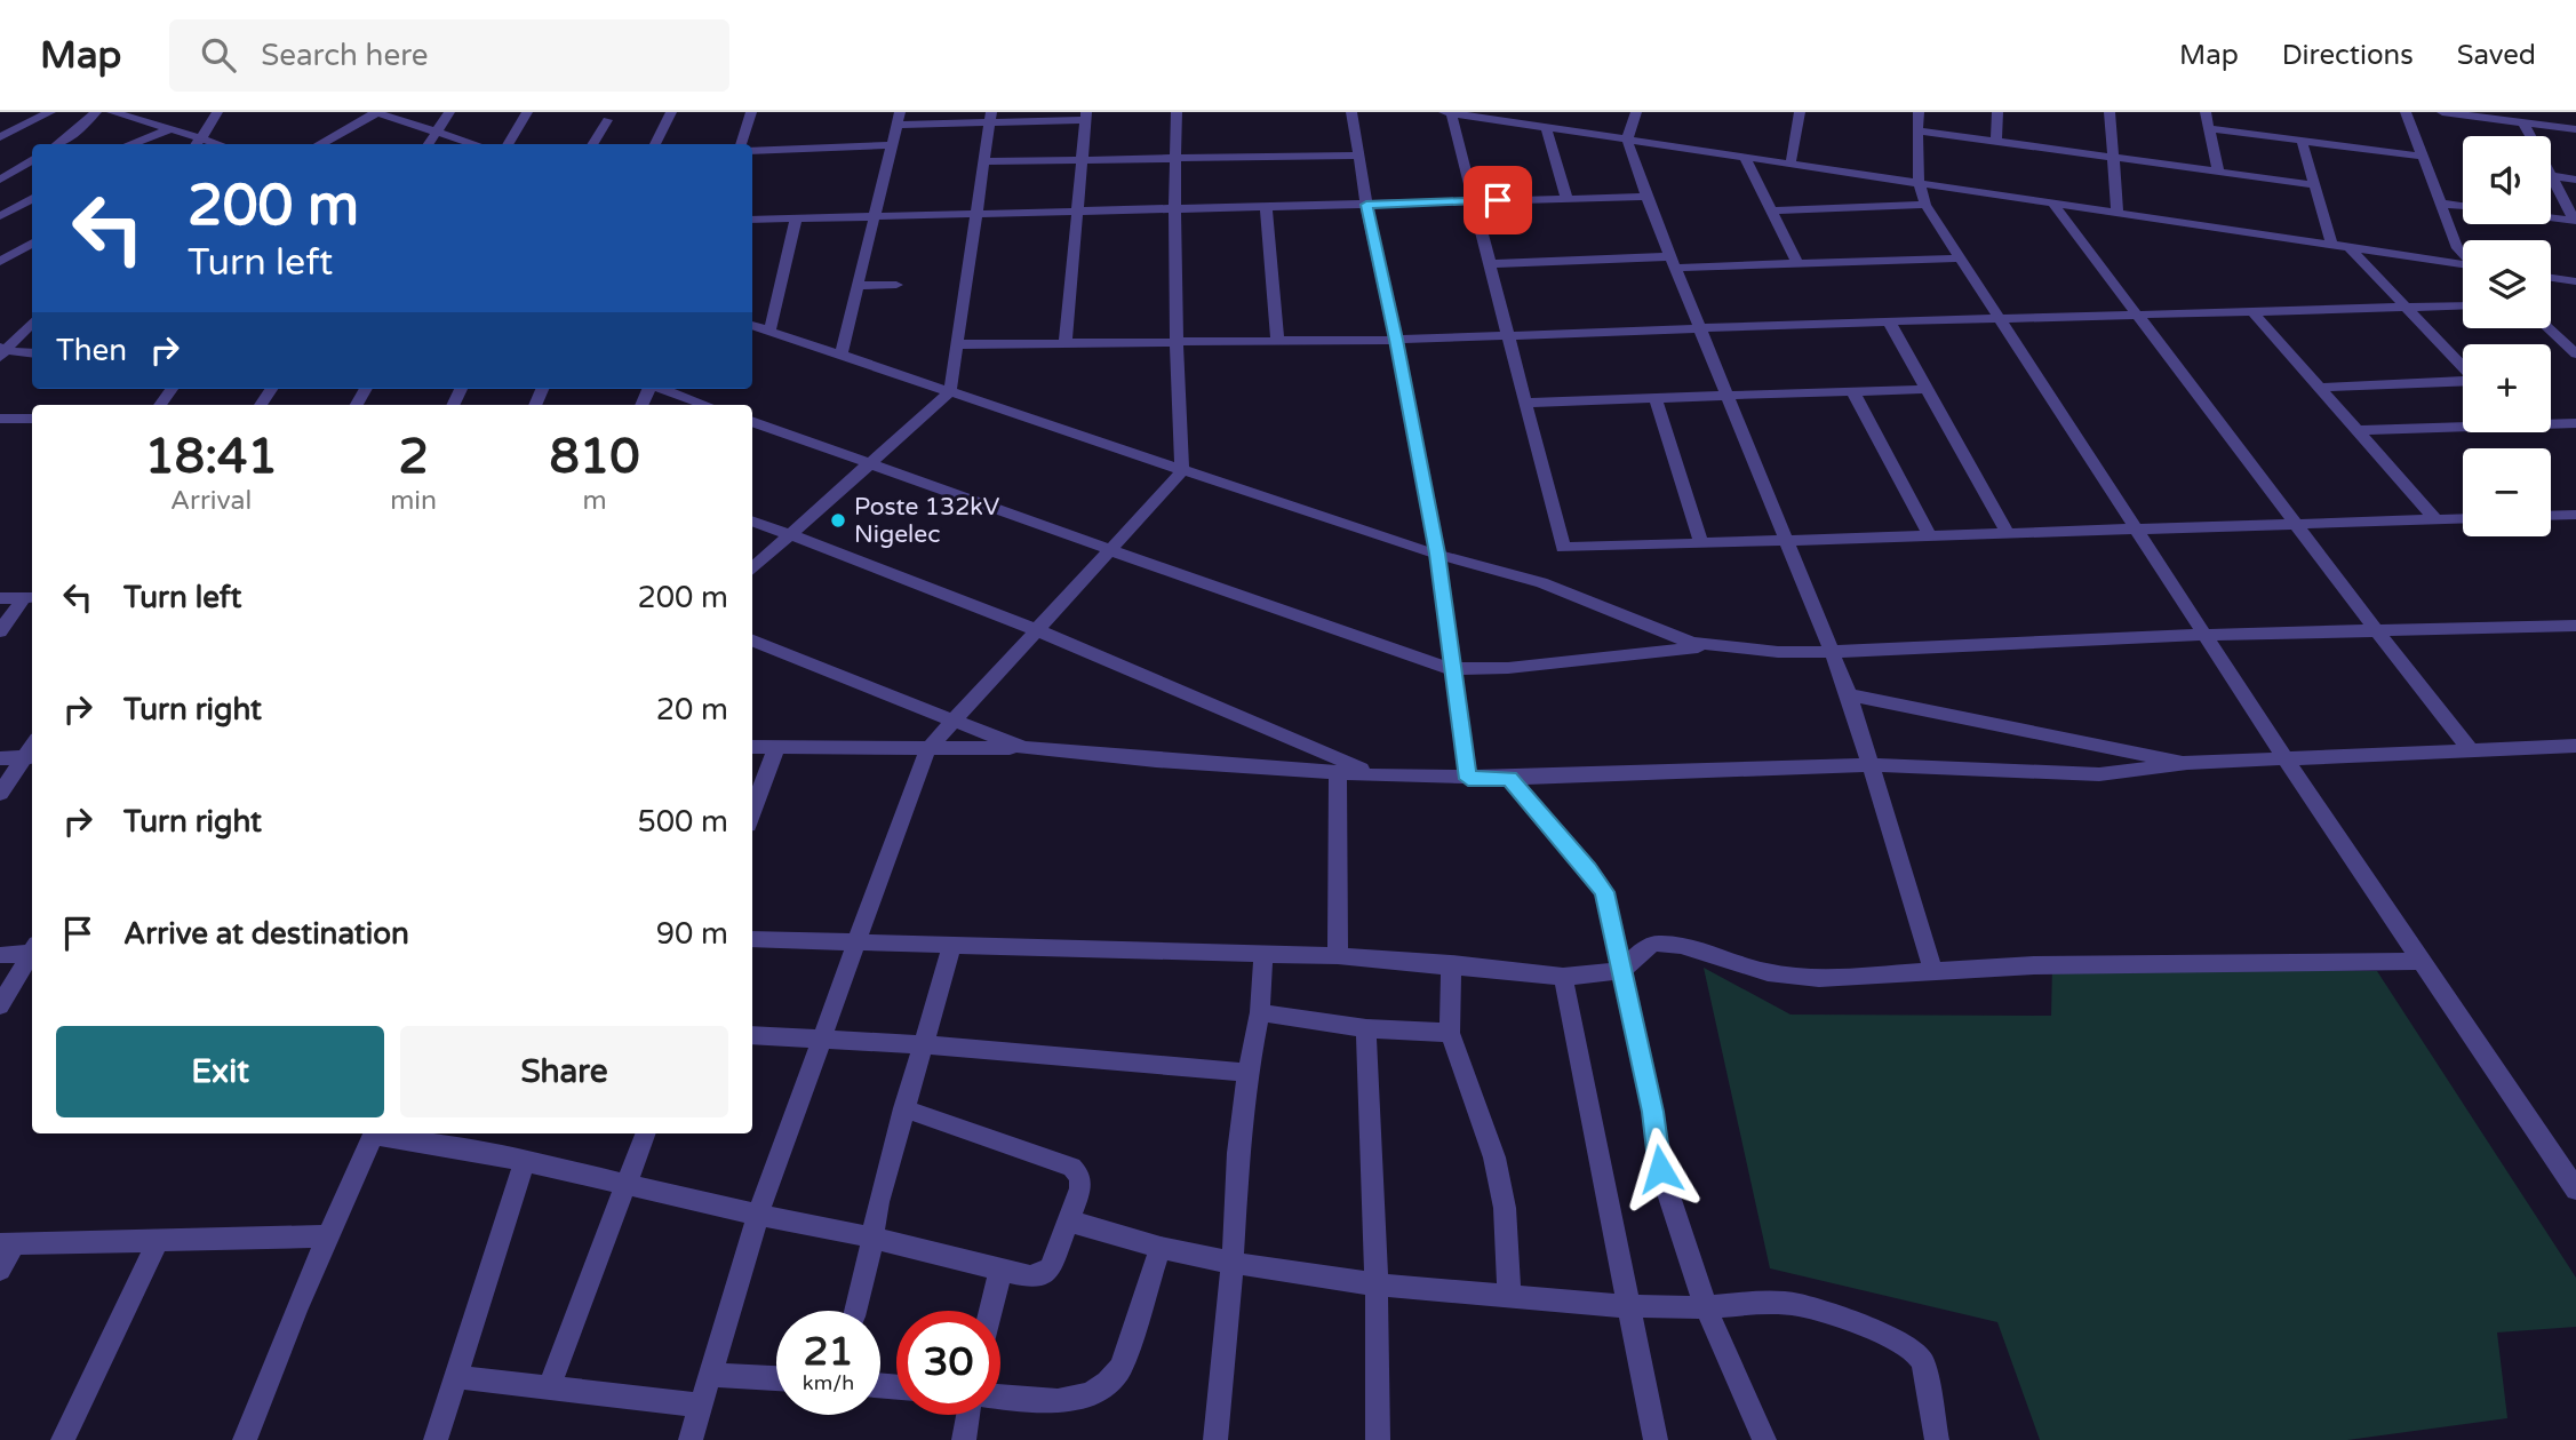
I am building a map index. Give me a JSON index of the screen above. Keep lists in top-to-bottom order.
{
  "places": ["Poste 132kV Nigelec"],
  "page": {
    "header": "Map",
    "search": "Search here",
    "nav": ["Map", "Directions", "Saved"],
    "map_buttons": ["+", "−"],
    "turn": ["200 m", "Turn left"],
    "then": "Then",
    "eta": [
      "18:41",
      "Arrival",
      "2",
      "min",
      "810",
      "m"
    ],
    "list": [
      {
        "name": "Turn left",
        "value": "200 m"
      },
      {
        "name": "Turn right",
        "value": "20 m"
      },
      {
        "name": "Turn right",
        "value": "500 m"
      },
      {
        "name": "Arrive at destination",
        "value": "90 m"
      }
    ],
    "buttons": ["Exit", "Share"],
    "speed": "21 km/h",
    "limit": "30"
  }
}
